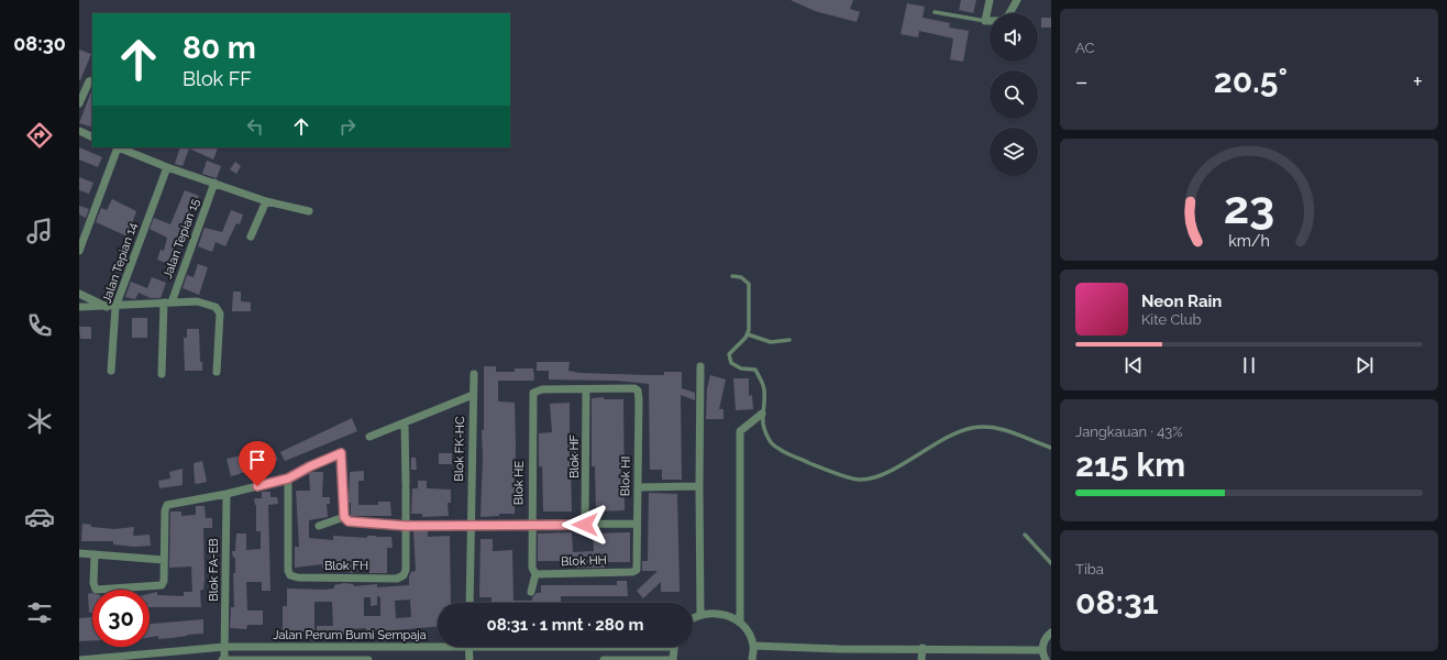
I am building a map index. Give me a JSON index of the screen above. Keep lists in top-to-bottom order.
{
  "streets": {
    "street": [
      "Jalan Tepian 15",
      "Jalan Tepian 14",
      "Blok FK-HC",
      "Blok HF",
      "Blok HI",
      "Blok HE",
      "Blok HH",
      "Blok FH",
      "Blok FA-EB",
      "Jalan Perum Bumi Sempaja"
    ]
  },
  "crossings": [
    ["Blok HF", "Blok HI"],
    ["Blok HF", "Blok HE"],
    ["Blok HI", "Blok HE"],
    ["Blok HI", "Blok HH"],
    ["Blok HE", "Blok HH"],
    ["Blok FA-EB", "Jalan Perum Bumi Sempaja"]
  ],
  "page": {
    "tabs": "08:30",
    "tile": [
      "AC",
      ["Jangkauan · 43%", "215 km"],
      ["Tiba", "08:31"]
    ],
    "turn": ["80 m", "Blok FF"],
    "heat": ["−", "20.5°", "+"],
    "song": ["Neon Rain", "Kite Club"],
    "limit": "30",
    "trip": "08:31 · 1 mnt · 280 m",
    "gauge": ["23", "km/h"]
  }
}
